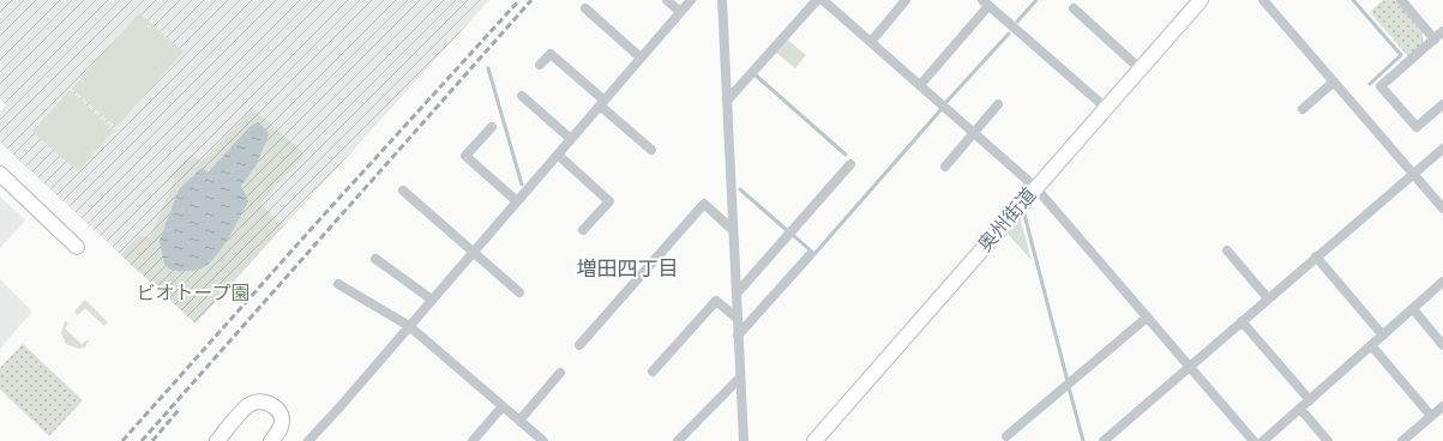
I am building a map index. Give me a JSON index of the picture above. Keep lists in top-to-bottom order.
{
  "streets": {
    "main road": ["奥州街道"]
  },
  "districts": ["増田四丁目"],
  "parks": ["ビオトープ園"]
}
